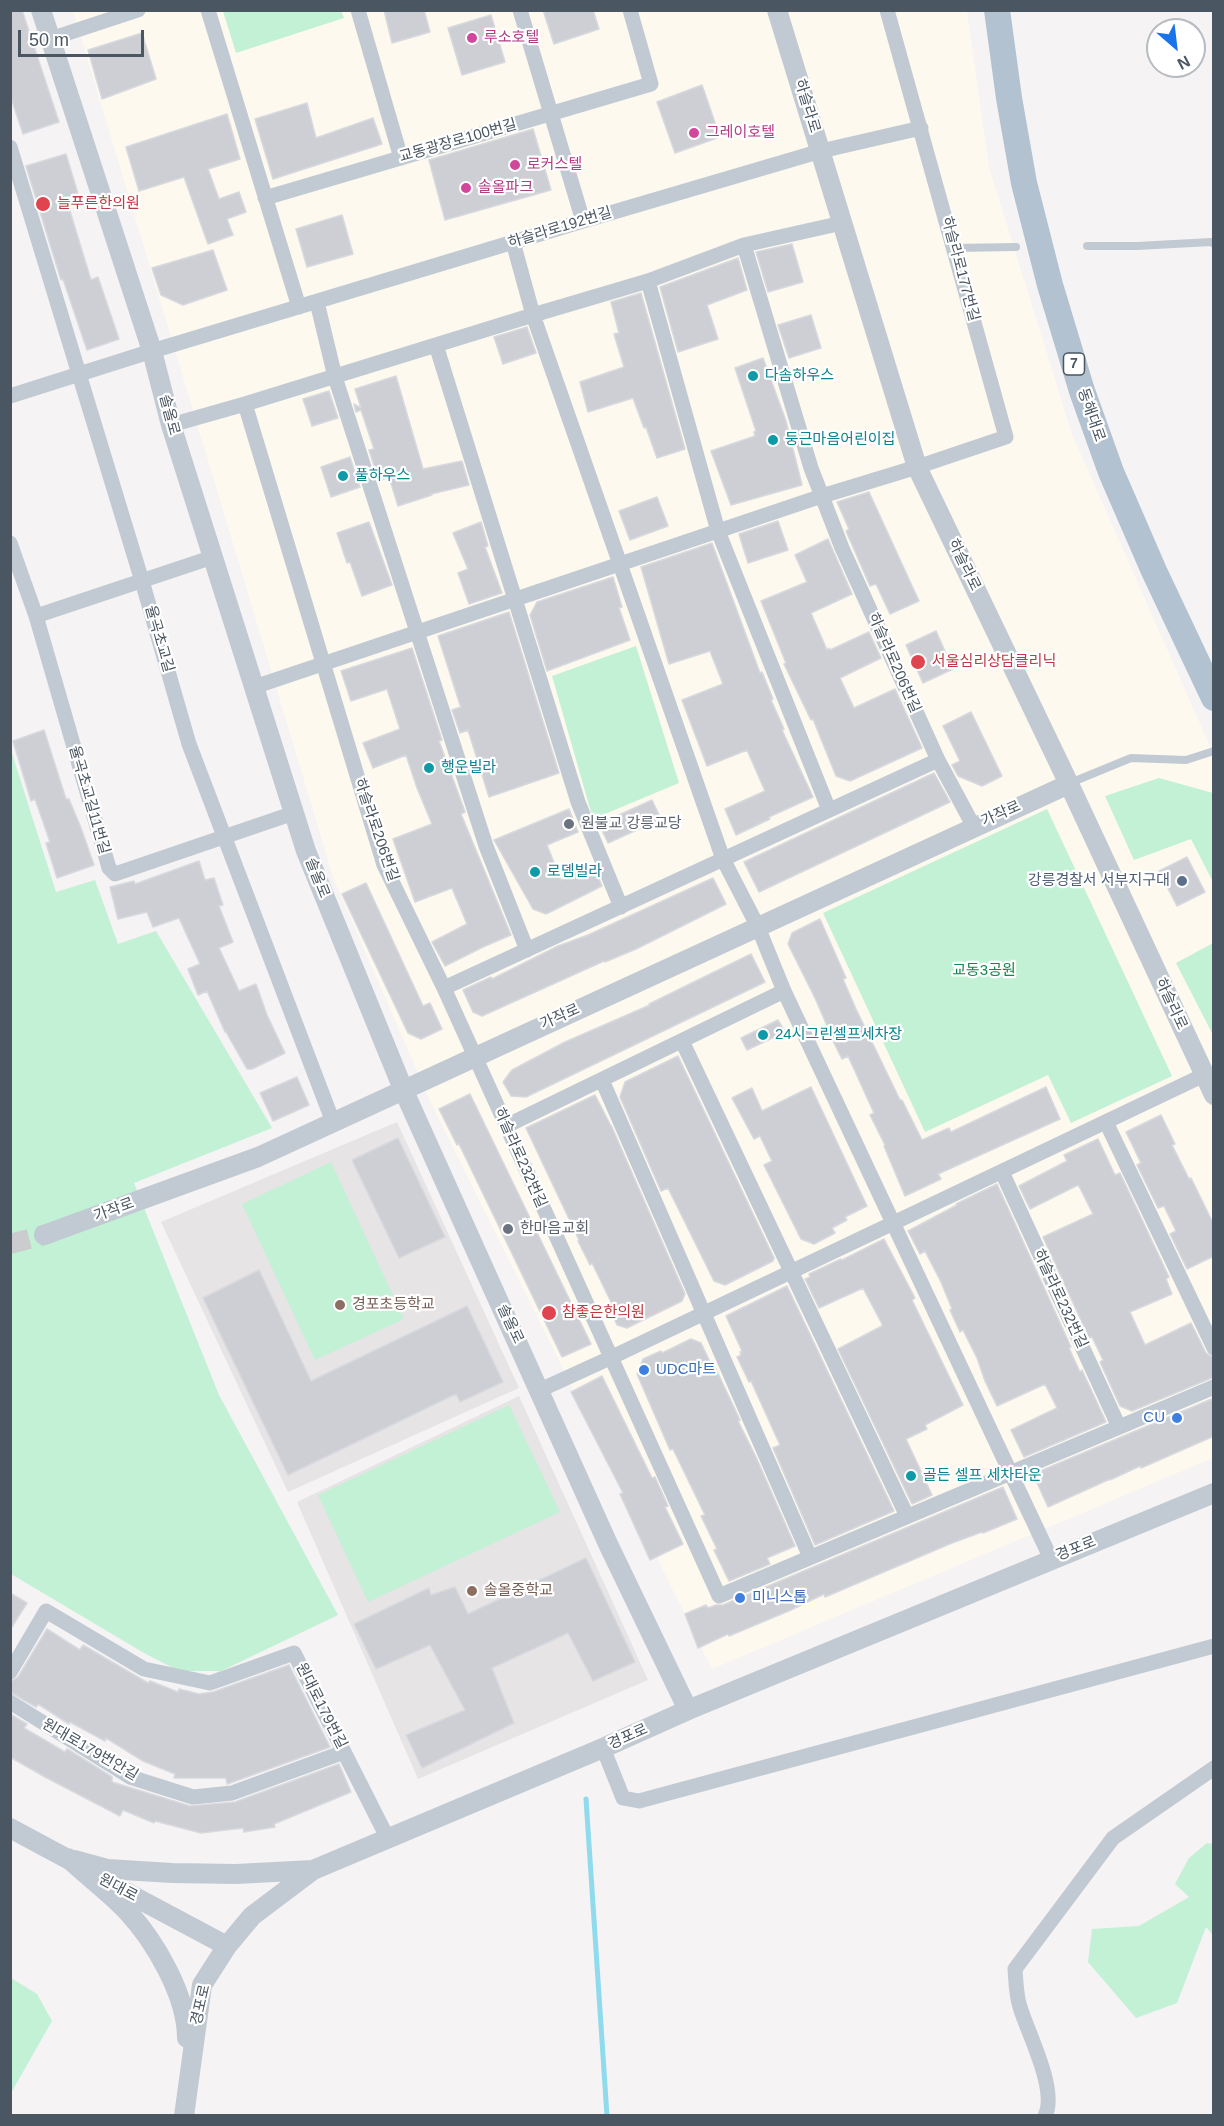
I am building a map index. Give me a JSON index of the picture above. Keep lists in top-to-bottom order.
{
  "streets": {
    "main road": ["7", "동해대로"],
    "street": [
      "하슬라로",
      "교동광장로100번길",
      "하슬라로192번길",
      "하슬라로177번길",
      "솔올로",
      "율곡초교길",
      "하슬라로206번길",
      "율곡초교길11번길",
      "가작로",
      "하슬라로232번길",
      "경포로",
      "원대로179번길",
      "원대로179번안길",
      "원대로"
    ]
  },
  "crossings": [
    ["하슬라로", "하슬라로192번길"],
    ["하슬라로", "하슬라로177번길"],
    ["하슬라로", "가작로"],
    ["하슬라로192번길", "하슬라로177번길"],
    ["하슬라로192번길", "솔올로"],
    ["하슬라로192번길", "율곡초교길"],
    ["솔올로", "율곡초교길11번길"],
    ["솔올로", "가작로"],
    ["솔올로", "경포로"],
    ["율곡초교길", "율곡초교길11번길"],
    ["율곡초교길", "가작로"],
    ["하슬라로206번길", "가작로"],
    ["하슬라로206번길", "하슬라로232번길"],
    ["가작로", "하슬라로232번길"],
    ["경포로", "원대로179번길"],
    ["경포로", "원대로"],
    ["원대로179번길", "원대로179번안길"]
  ],
  "parks": ["교동3공원"],
  "places": [
    "루소호텔",
    "그레이호텔",
    "로커스텔",
    "솔올파크",
    "늘푸른한의원",
    "다솜하우스",
    "둥근마음어린이집",
    "풀하우스",
    "서울심리상담클리닉",
    "행운빌라",
    "원불교 강릉교당",
    "로뎀빌라",
    "강릉경찰서 서부지구대",
    "24시그린셀프세차장",
    "한마음교회",
    "경포초등학교",
    "참좋은한의원",
    "UDC마트",
    "CU",
    "골든 셀프 세차타운",
    "솔올중학교",
    "미니스톱"
  ],
  "scale_bar": "50 m",
  "north": "bottom right"
}
